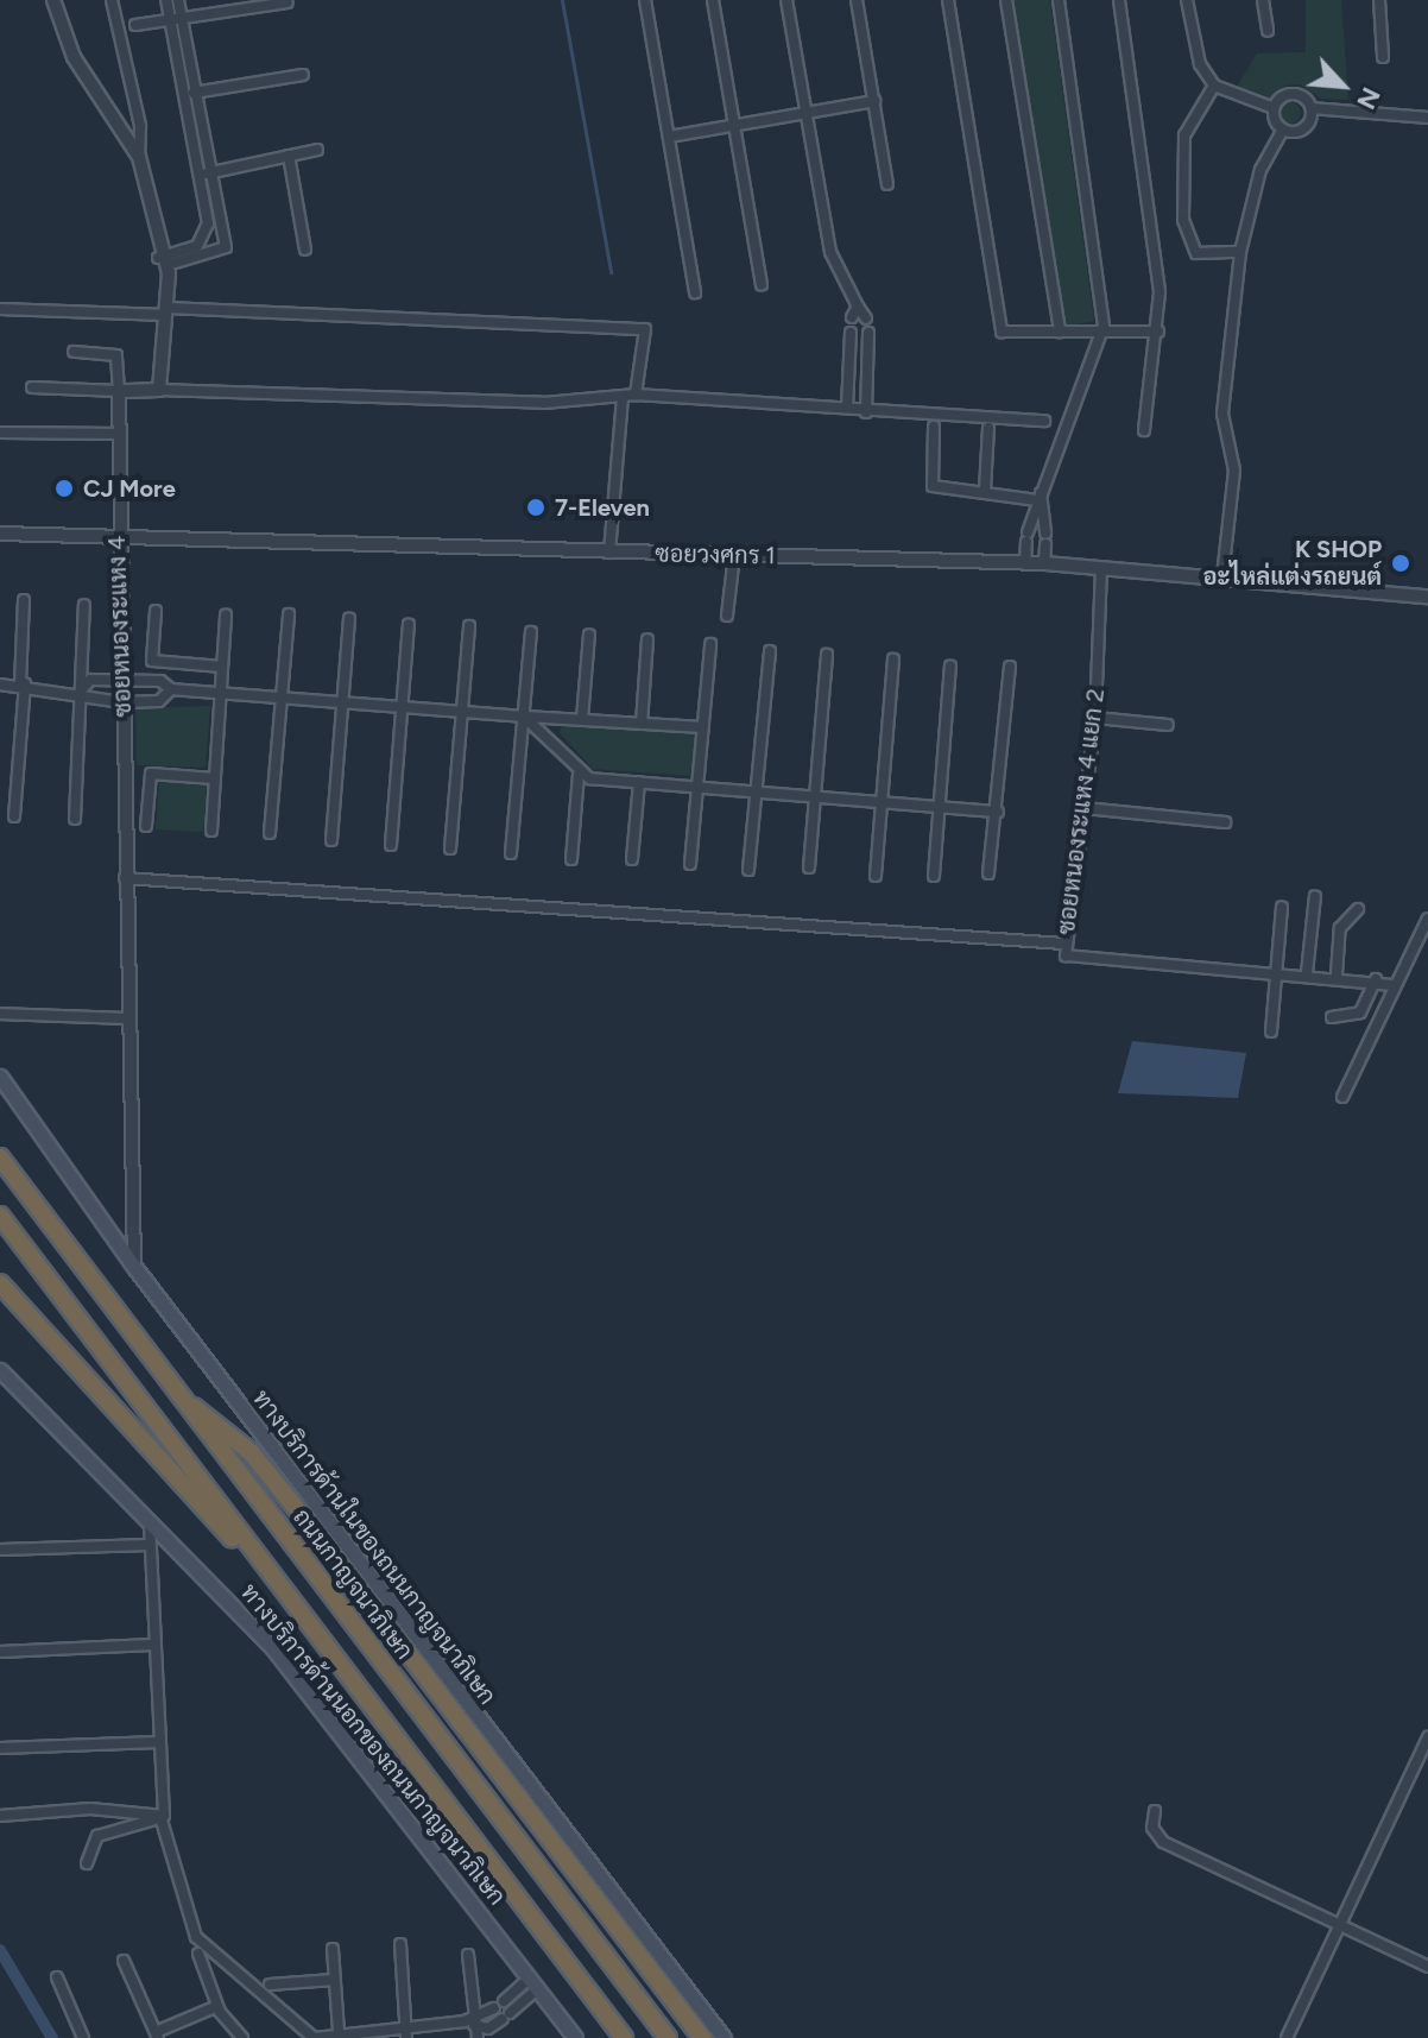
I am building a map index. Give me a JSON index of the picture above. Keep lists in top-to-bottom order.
{
  "streets": {
    "highway": ["ถนนกาญจนาภิเษก"],
    "main road": ["ทางบริการด้านในของถนนกาญจนาภิเษก", "ทางบริการด้านนอกของถนนกาญจนาภิเษก"],
    "street": ["ซอยวงศกร 1", "ซอยหนองระแหง 4", "ซอยหนองระแหง 4 แยก 2"]
  },
  "crossings": [
    ["ซอยวงศกร 1", "ซอยหนองระแหง 4"],
    ["ซอยวงศกร 1", "ซอยหนองระแหง 4 แยก 2"],
    ["ซอยหนองระแหง 4", "ทางบริการด้านในของถนนกาญจนาภิเษก"]
  ],
  "places": ["CJ More", "7-Eleven", "K SHOP อะไหล่แต่งรถยนต์"],
  "north": "bottom right"
}
